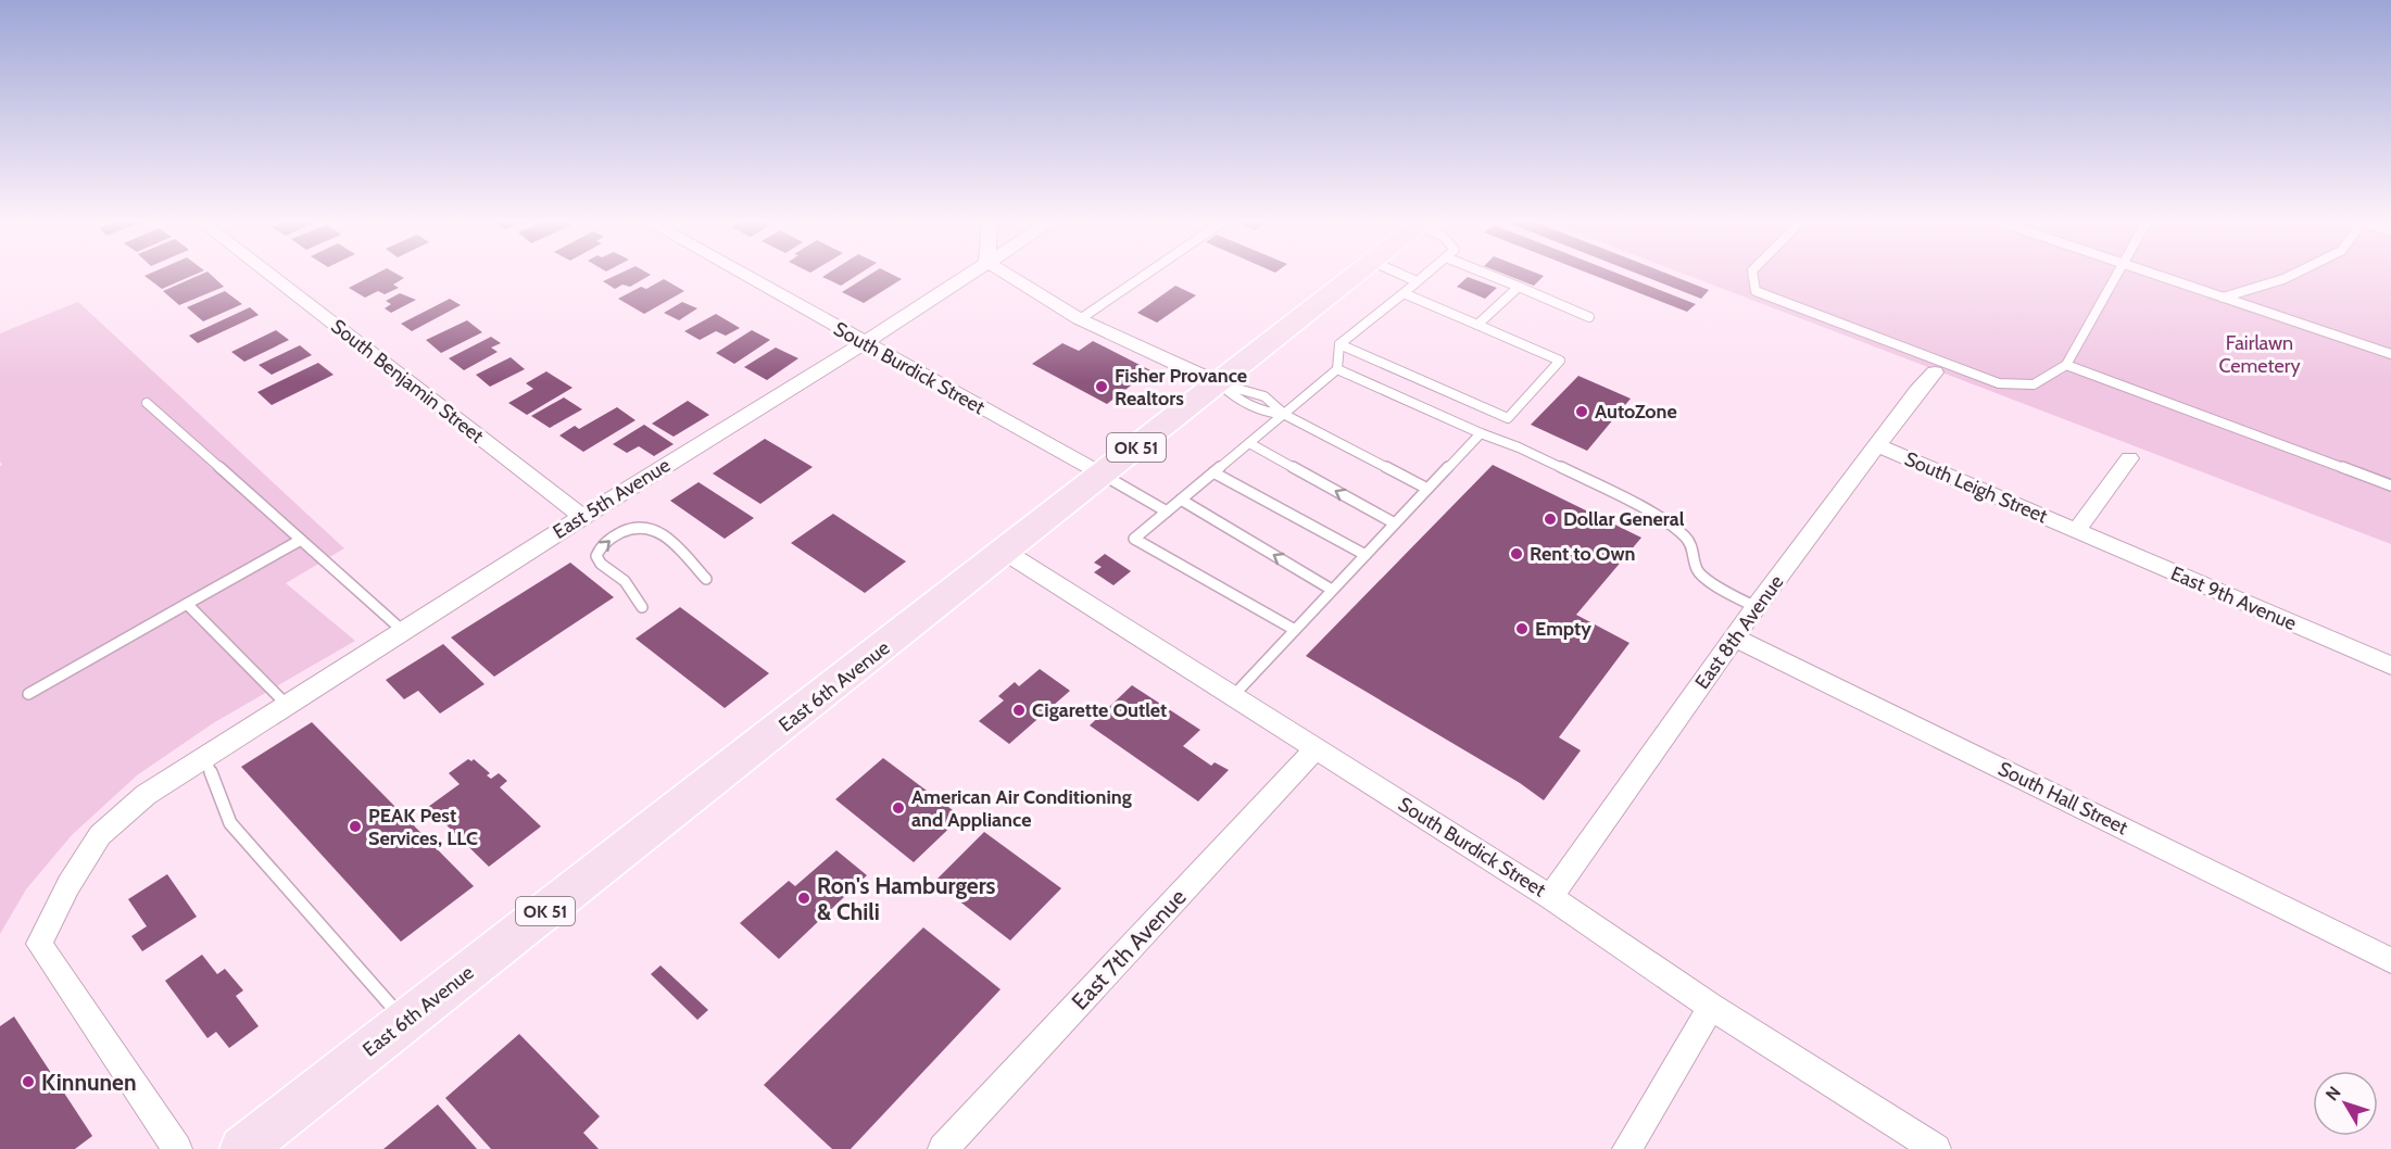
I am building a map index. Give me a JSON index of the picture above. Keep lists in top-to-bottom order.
{
  "streets": {
    "main road": ["OK 51", "East 6th Avenue"],
    "street": [
      "South Burdick Street",
      "South Benjamin Street",
      "South Leigh Street",
      "East 5th Avenue",
      "East 9th Avenue",
      "East 8th Avenue",
      "South Hall Street",
      "East 7th Avenue"
    ]
  },
  "crossings": [
    ["South Burdick Street", "East 5th Avenue"],
    ["South Burdick Street", "East 8th Avenue"],
    ["South Burdick Street", "East 6th Avenue"],
    ["South Burdick Street", "East 7th Avenue"],
    ["South Benjamin Street", "East 5th Avenue"],
    ["South Leigh Street", "East 9th Avenue"],
    ["South Leigh Street", "East 8th Avenue"],
    ["East 8th Avenue", "South Hall Street"]
  ],
  "parks": ["Fairlawn Cemetery"],
  "places": [
    "Fisher Provance Realtors",
    "AutoZone",
    "Dollar General",
    "Rent to Own",
    "Empty",
    "Cigarette Outlet",
    "American Air Conditioning and Appliance",
    "PEAK Pest Services, LLC",
    "Ron's Hamburgers & Chili",
    "Kinnunen"
  ],
  "north": "top left"
}
